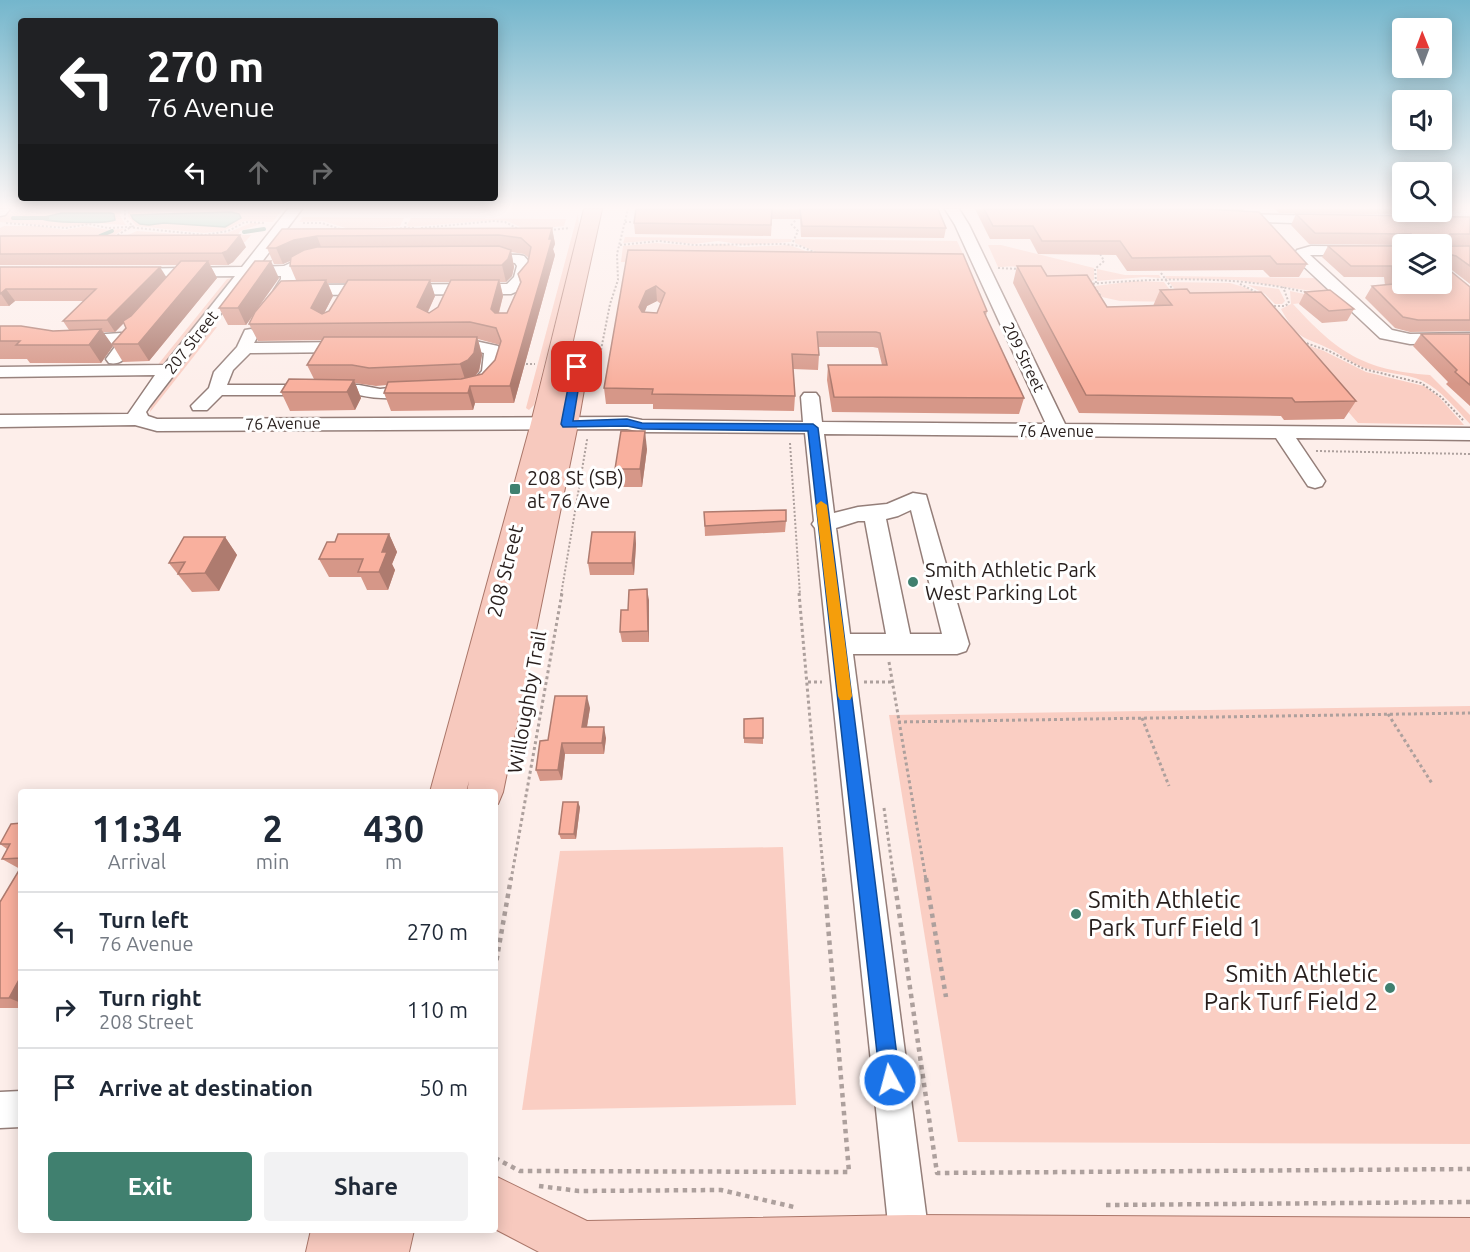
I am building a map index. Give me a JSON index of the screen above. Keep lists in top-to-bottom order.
{
  "streets": {
    "main road": ["208 Street"],
    "street": ["207 Street", "209 Street", "76 Avenue"],
    "path": ["Willoughby Trail"]
  },
  "crossings": [
    ["207 Street", "76 Avenue"],
    ["209 Street", "76 Avenue"],
    ["76 Avenue", "208 Street"],
    ["76 Avenue", "Willoughby Trail"],
    ["208 Street", "Willoughby Trail"]
  ],
  "places": {
    "transit": ["208 St (SB) at 76 Ave"],
    "other": ["Smith Athletic Park West Parking Lot", "Smith Athletic Park Turf Field 1", "Smith Athletic Park Turf Field 2"]
  },
  "north": "top",
  "page": {
    "turn": ["270 m", "76 Avenue"],
    "eta": [
      "11:34",
      "Arrival",
      "2",
      "min",
      "430",
      "m"
    ],
    "list": [
      {
        "name": "Turn left",
        "note": "76 Avenue",
        "value": "270 m"
      },
      {
        "name": "Turn right",
        "note": "208 Street",
        "value": "110 m"
      },
      {
        "name": "Arrive at destination",
        "value": "50 m"
      }
    ],
    "buttons": ["Exit", "Share"]
  }
}
